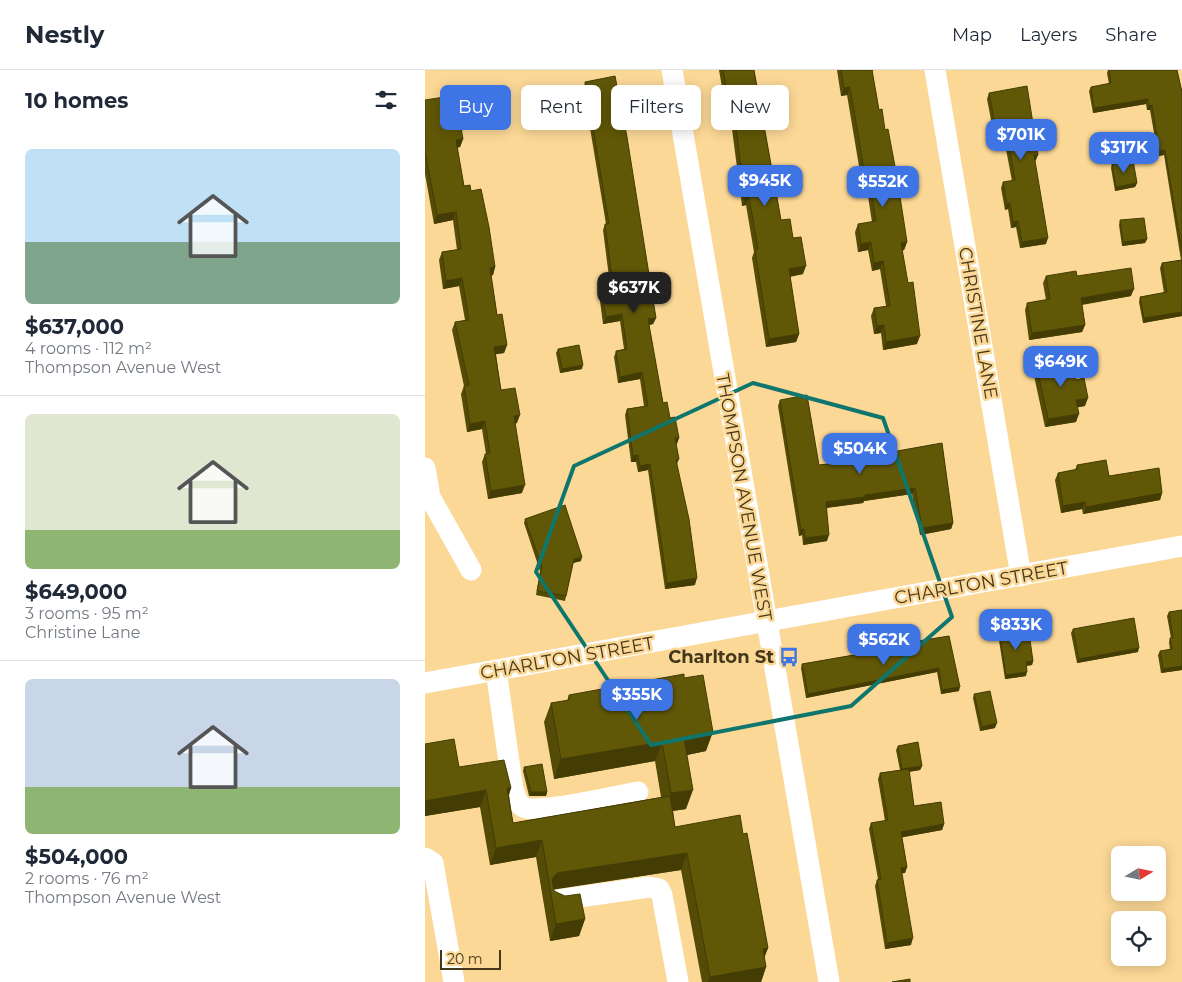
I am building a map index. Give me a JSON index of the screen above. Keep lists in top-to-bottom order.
{
  "streets": {
    "street": ["CHRISTINE LANE", "THOMPSON AVENUE WEST", "CHARLTON STREET"]
  },
  "crossings": [
    ["CHRISTINE LANE", "CHARLTON STREET"],
    ["THOMPSON AVENUE WEST", "CHARLTON STREET"]
  ],
  "places": {
    "bus stop": ["Charlton St"]
  },
  "scale_bar": "20 m",
  "north": "right",
  "page": {
    "header": "Nestly",
    "nav": ["Map", "Layers", "Share"],
    "heading": "10 homes",
    "chip": [
      "Buy",
      "Rent",
      "Filters",
      "New"
    ],
    "price": [
      "$701K",
      "$317K",
      "$945K",
      "$552K",
      "$637K",
      "$649K",
      "$504K",
      "$833K",
      "$562K",
      "$355K"
    ],
    "list": [
      {
        "name": "$637,000",
        "note": "4 rooms · 112 m² · Thompson Avenue West"
      },
      {
        "name": "$649,000",
        "note": "3 rooms · 95 m² · Christine Lane"
      },
      {
        "name": "$504,000",
        "note": "2 rooms · 76 m² · Thompson Avenue West"
      }
    ],
    "scale": "20 m"
  }
}
